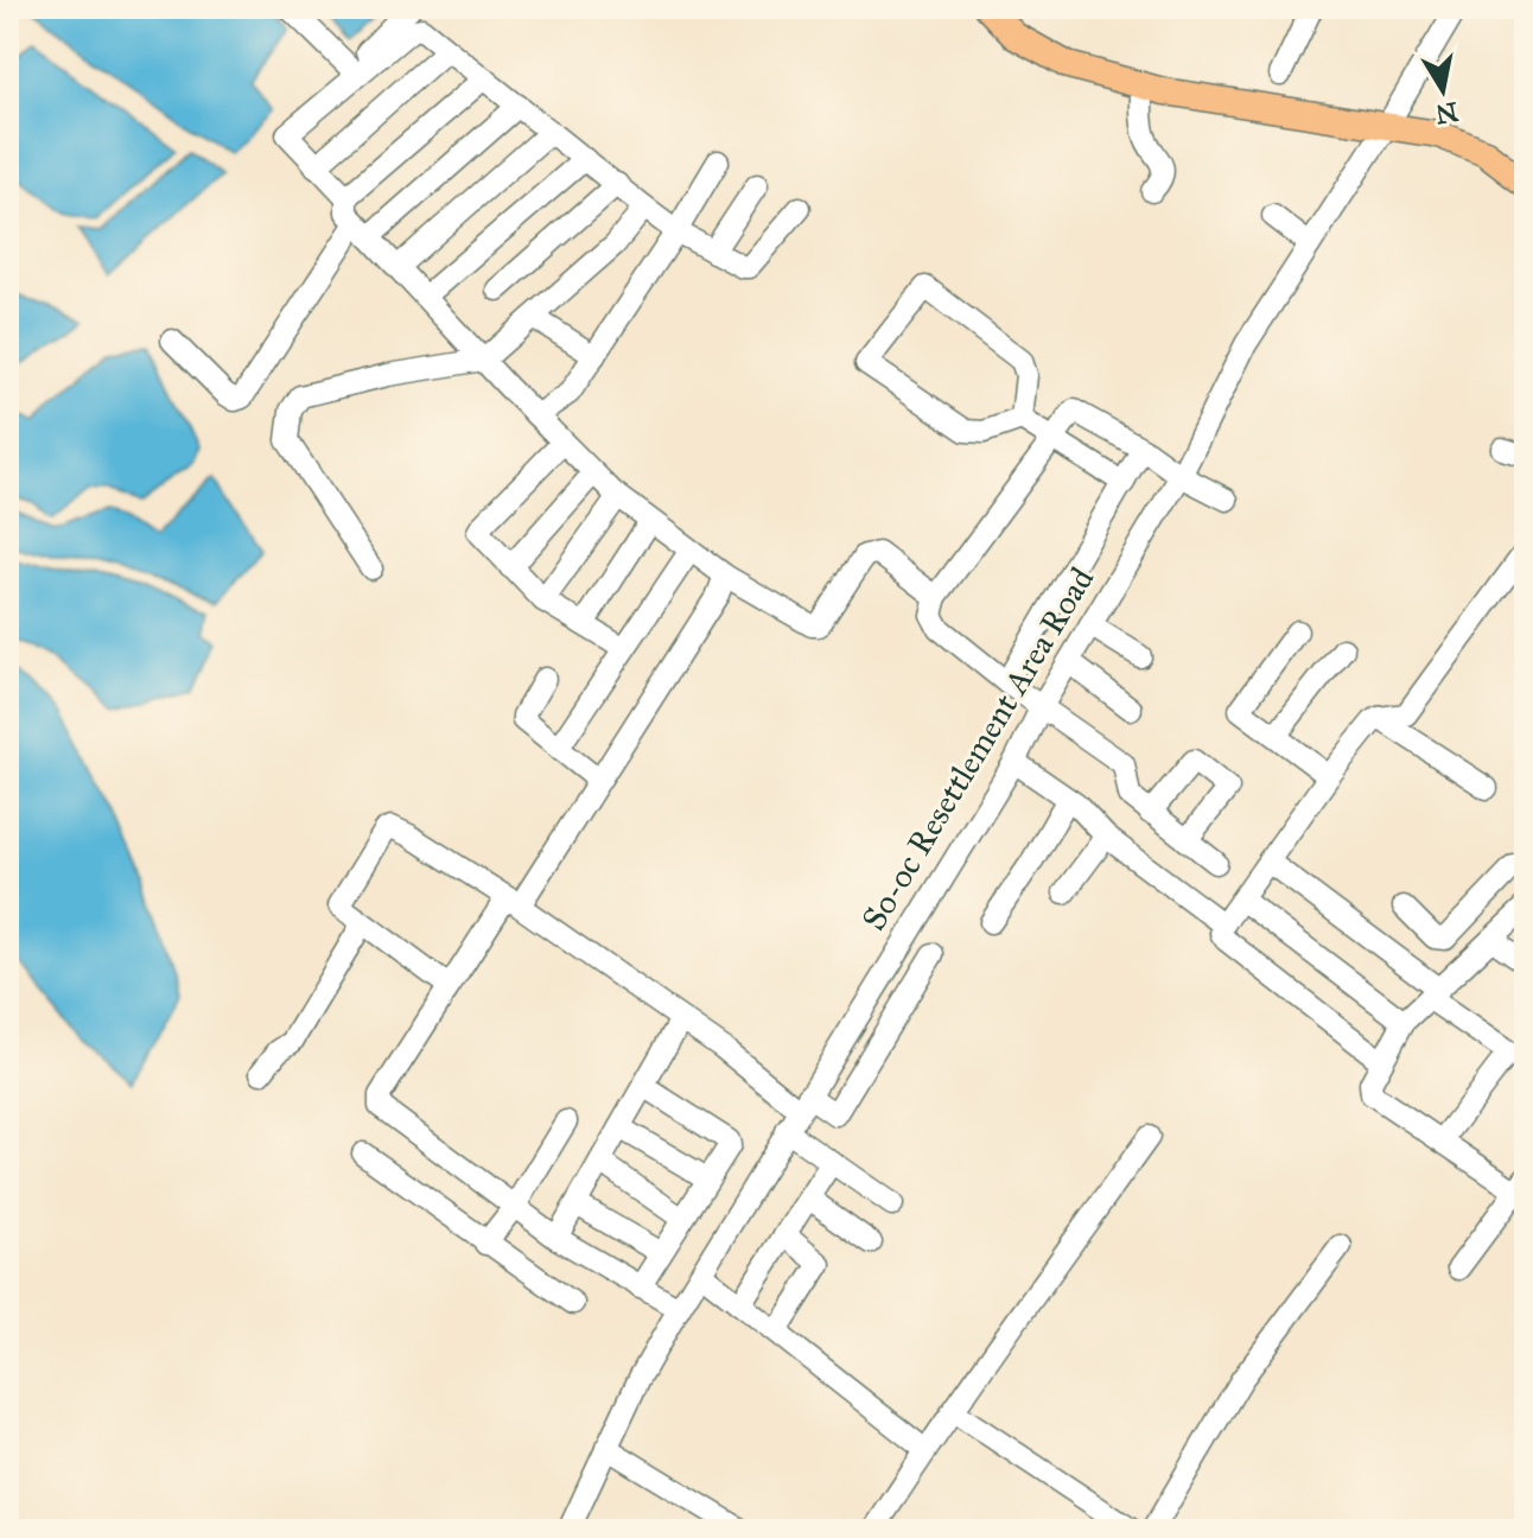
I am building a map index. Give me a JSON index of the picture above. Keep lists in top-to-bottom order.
{
  "streets": {
    "street": ["So-oc Resettlement Area Road"]
  },
  "north": "bottom"
}
